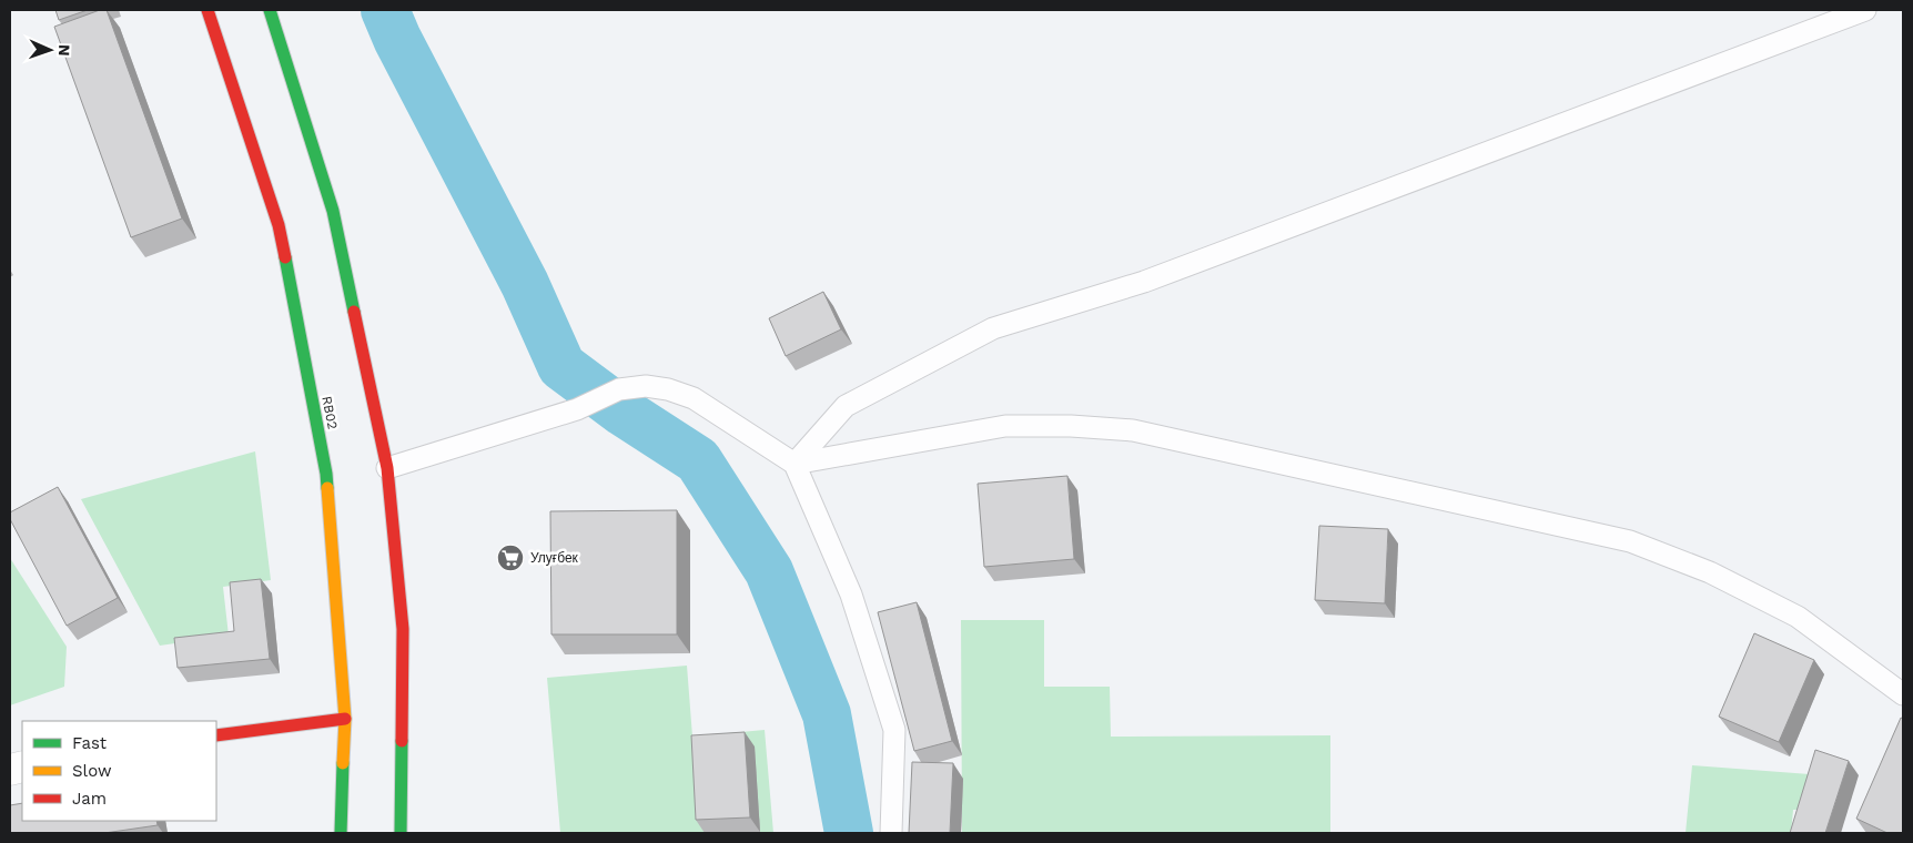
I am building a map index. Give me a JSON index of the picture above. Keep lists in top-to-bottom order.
{
  "streets": {
    "main road": ["RB02"]
  },
  "places": {
    "supermarket": ["Улуғбек"]
  },
  "legend": ["Fast", "Slow", "Jam"],
  "north": "right"
}
